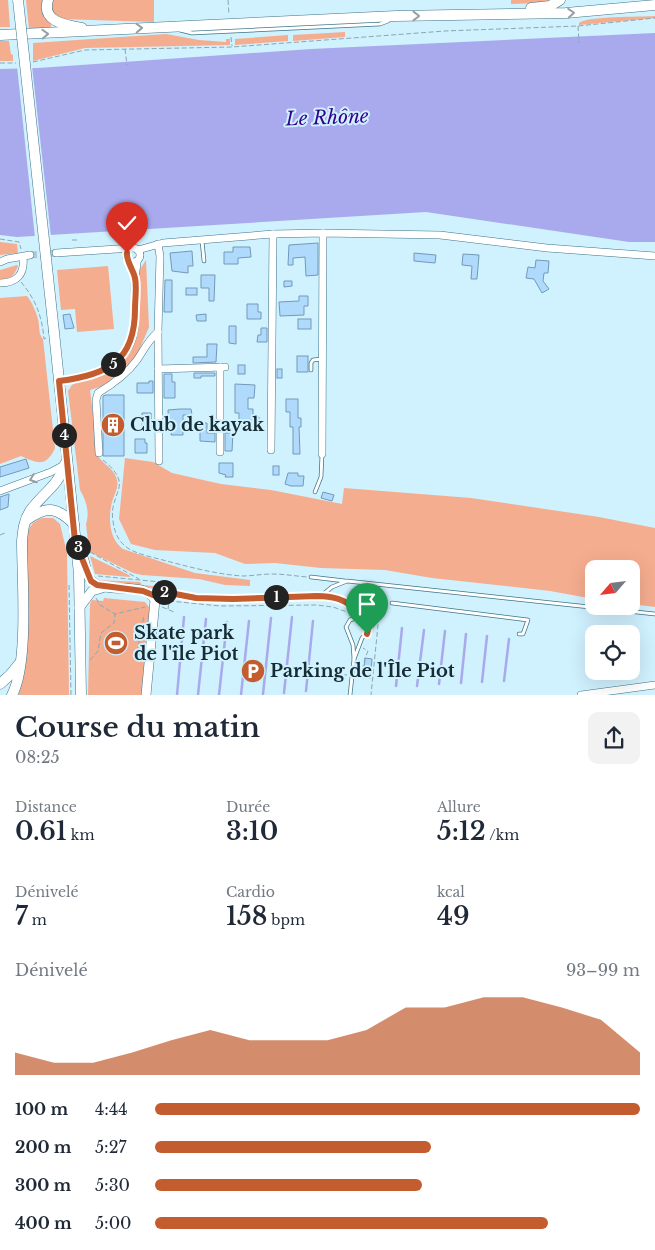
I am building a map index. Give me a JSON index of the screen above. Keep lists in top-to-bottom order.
{
  "water": ["Le Rhône"],
  "places": {
    "building": ["Club de kayak"],
    "sports": ["Skate park de l'île Piot"],
    "parking": ["Parking de l'Île Piot"]
  },
  "north": "bottom left",
  "page": {
    "pins": [
      "5",
      "4",
      "3",
      "2",
      "1"
    ],
    "heading": ["Course du matin", "08:25"],
    "stats": [
      ["Distance", "0.61 km"],
      ["Durée", "3:10"],
      ["Allure", "5:12 /km"],
      ["Dénivelé", "7 m"],
      ["Cardio", "158 bpm"],
      ["kcal", "49"]
    ],
    "chart": ["Dénivelé", "93–99 m"],
    "list": [
      {
        "name": "100 m",
        "note": "4:44"
      },
      {
        "name": "200 m",
        "note": "5:27"
      },
      {
        "name": "300 m",
        "note": "5:30"
      },
      {
        "name": "400 m",
        "note": "5:00"
      }
    ]
  }
}
